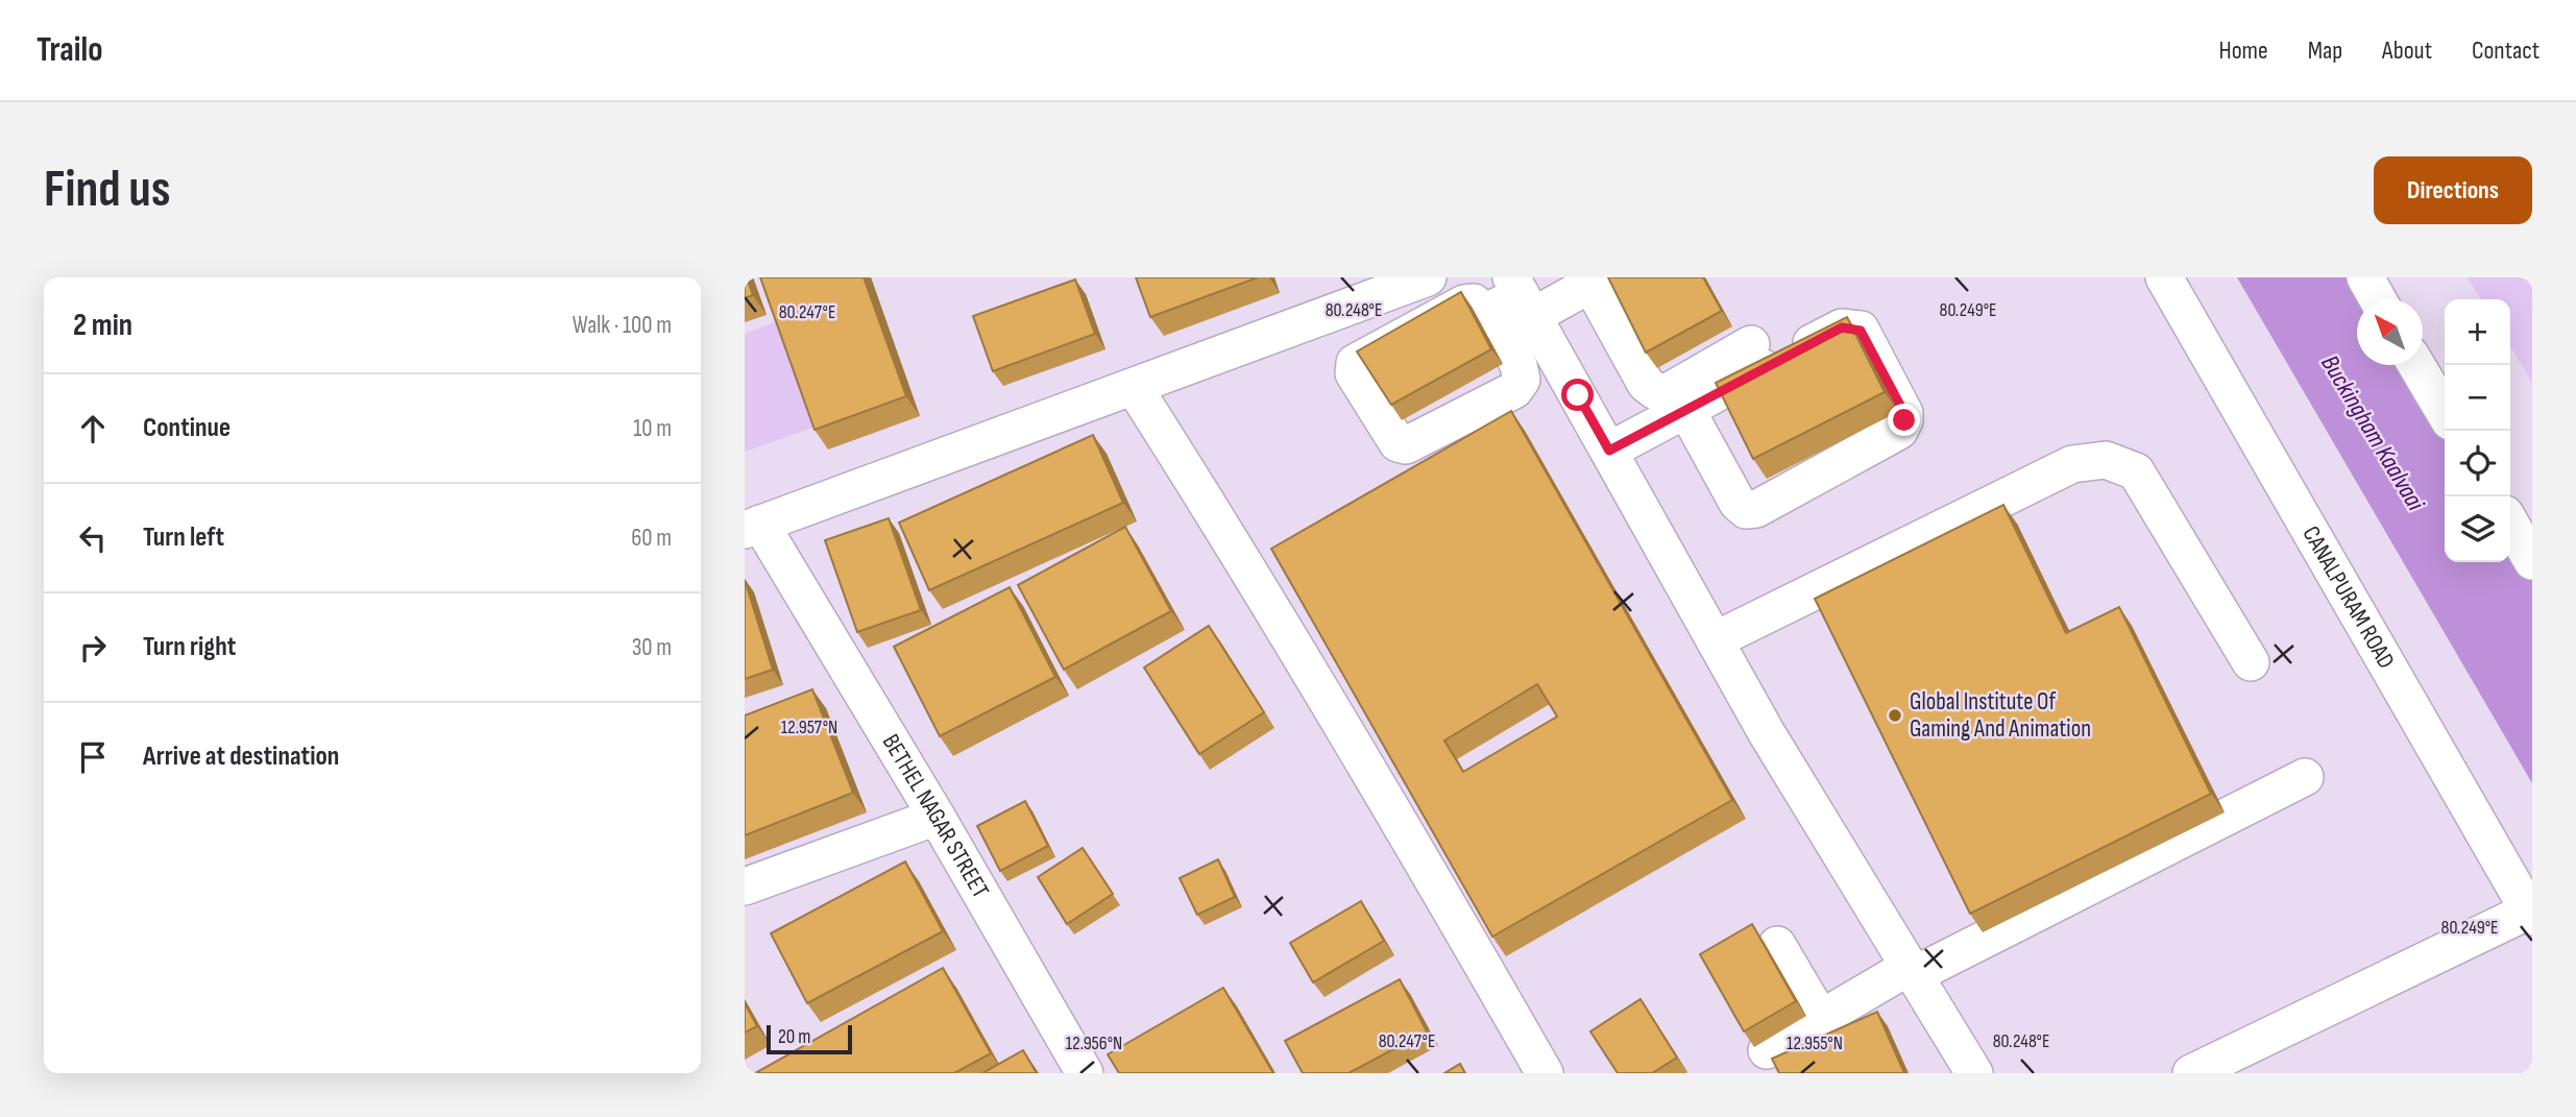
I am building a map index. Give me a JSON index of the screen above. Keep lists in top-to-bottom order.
{
  "streets": {
    "street": ["CANALPURAM ROAD", "BETHEL NAGAR STREET"]
  },
  "water": ["Buckingham Kaalvaai"],
  "places": ["Global Institute Of Gaming And Animation"],
  "scale_bar": "20 m",
  "north": "top left",
  "page": {
    "header": "Trailo",
    "nav": [
      "Home",
      "Map",
      "About",
      "Contact"
    ],
    "buttons": "Directions",
    "title": "Find us",
    "heading": ["2 min", "Walk · 100 m"],
    "map_buttons": ["+", "−"],
    "list": [
      ["Continue", "10 m"],
      ["Turn left", "60 m"],
      ["Turn right", "30 m"],
      "Arrive at destination"
    ],
    "scale": "20 m"
  },
  "coordinates": [
    "80.249°E",
    "80.248°E",
    "80.247°E",
    "12.957°N",
    "12.956°N",
    "12.955°N"
  ]
}
